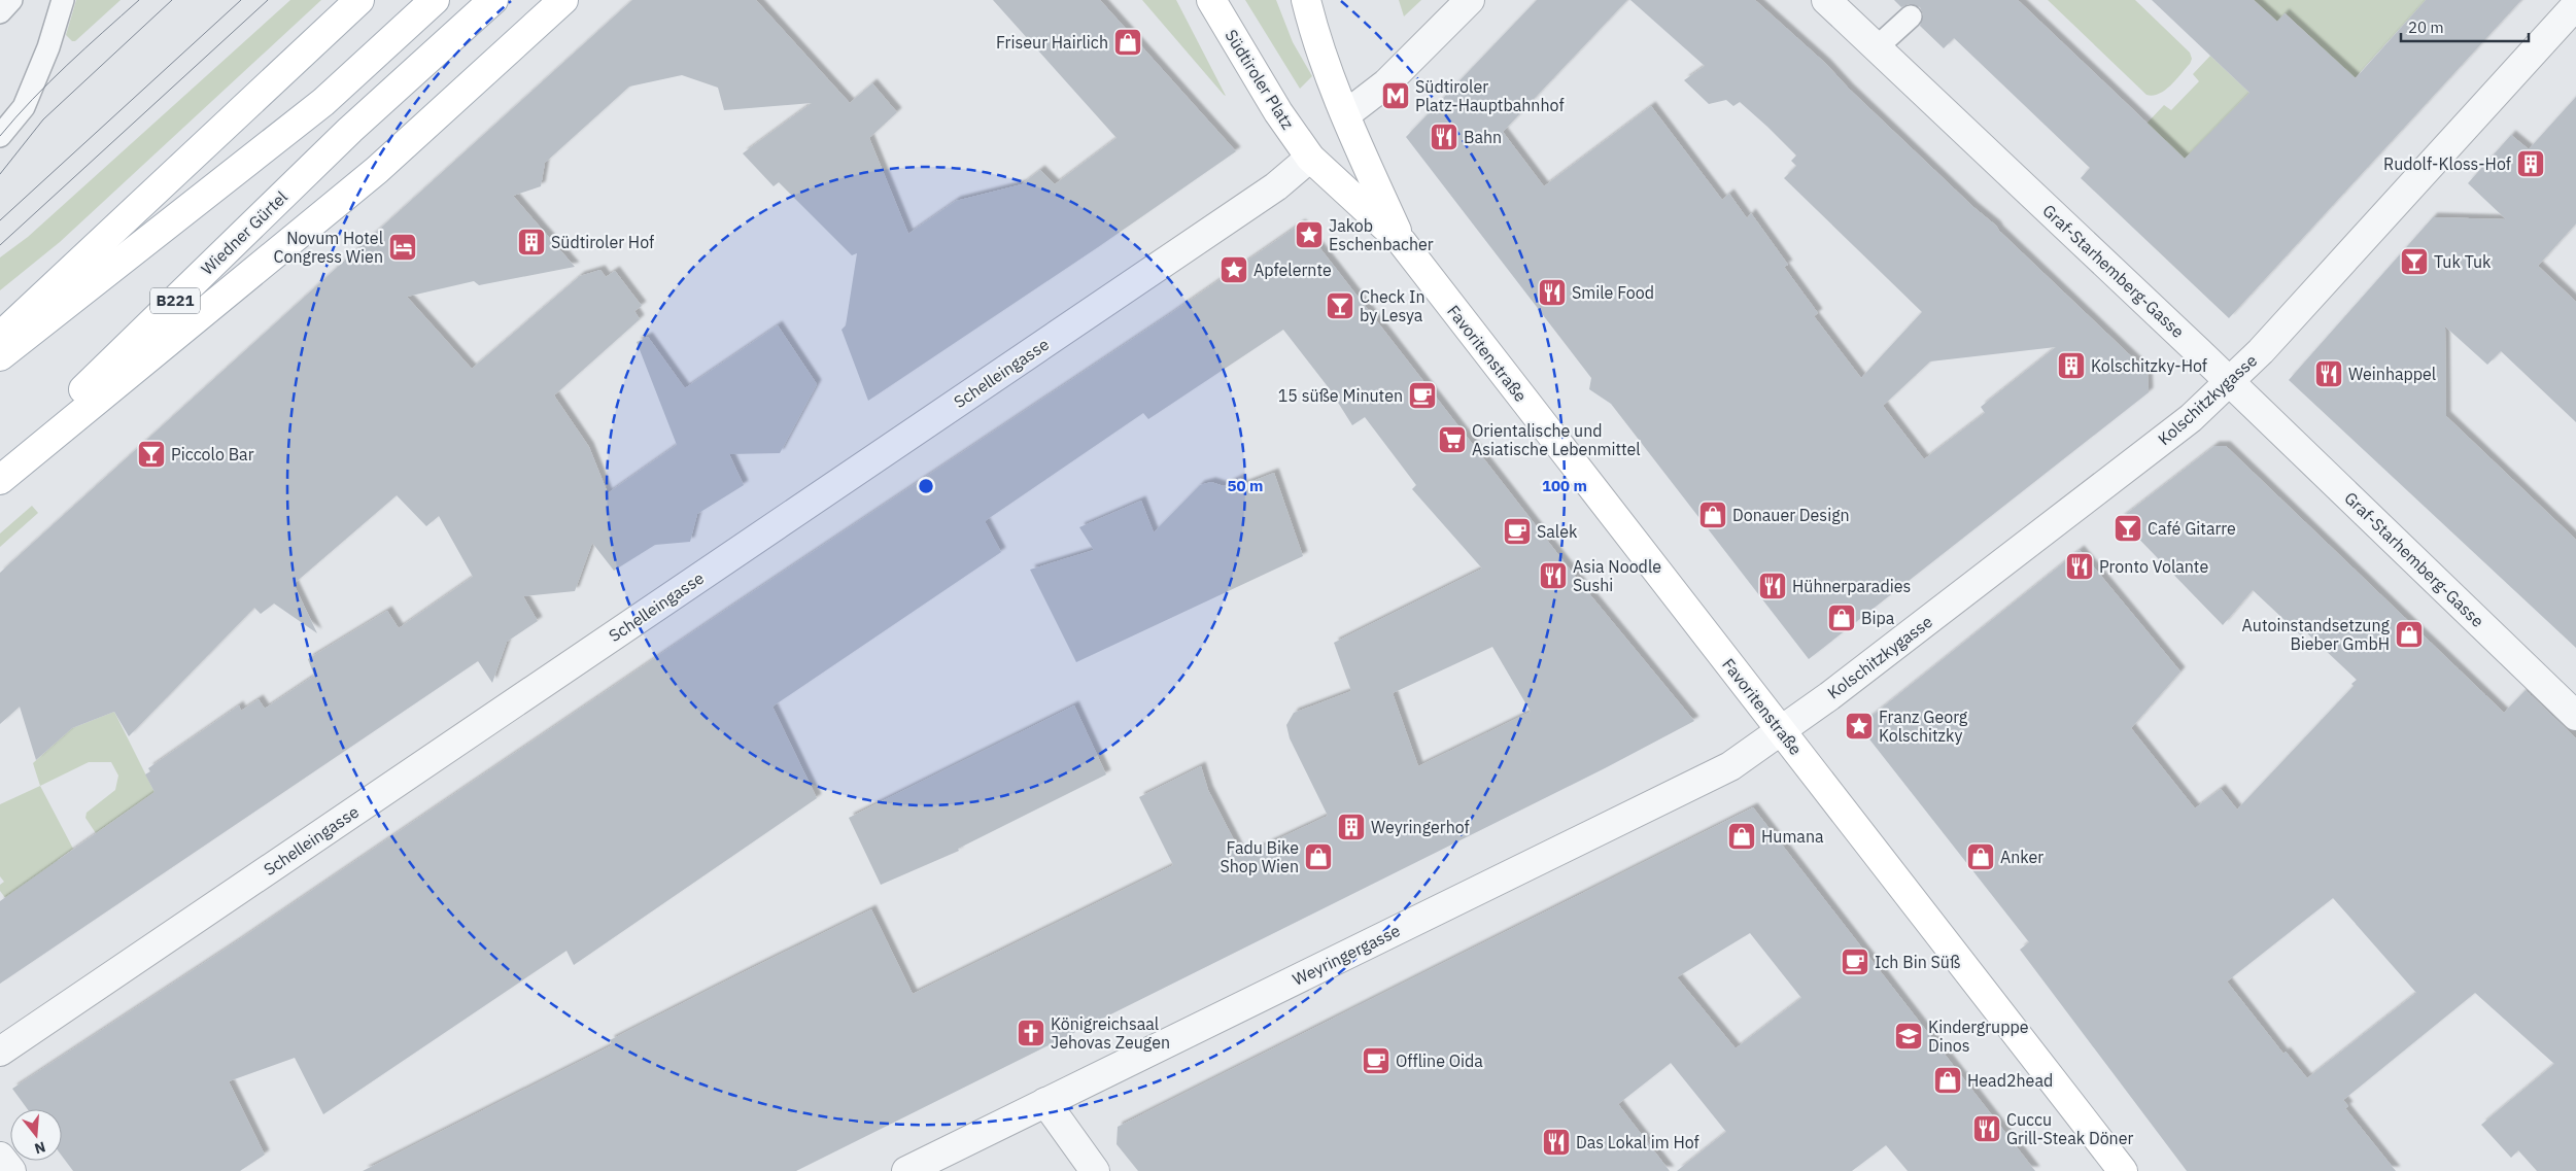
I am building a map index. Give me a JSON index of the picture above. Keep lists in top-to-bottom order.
{
  "streets": {
    "main road": [
      "Südtiroler Platz",
      "Wiedner Gürtel",
      "B221",
      "Favoritenstraße"
    ],
    "street": [
      "Graf-Starhemberg-Gasse",
      "Schelleingasse",
      "Kolschitzkygasse",
      "Weyringergasse"
    ]
  },
  "crossings": [
    ["Südtiroler Platz", "Favoritenstraße"],
    ["Südtiroler Platz", "Schelleingasse"],
    ["Graf-Starhemberg-Gasse", "Kolschitzkygasse"],
    ["Favoritenstraße", "Schelleingasse"],
    ["Favoritenstraße", "Kolschitzkygasse"],
    ["Favoritenstraße", "Weyringergasse"],
    ["Kolschitzkygasse", "Weyringergasse"]
  ],
  "places": {
    "shop": [
      "Friseur Hairlich",
      "Donauer Design",
      "Bipa",
      "Autoinstandsetzung Bieber GmbH",
      "Humana",
      "Fadu Bike Shop Wien",
      "Anker",
      "Head2head"
    ],
    "metro station": ["Südtiroler Platz-Hauptbahnhof"],
    "restaurant": [
      "Bahn",
      "Smile Food",
      "Weinhappel",
      "Pronto Volante",
      "Asia Noodle Sushi",
      "Hühnerparadies",
      "Cuccu Grill-Steak Döner",
      "Das Lokal im Hof"
    ],
    "building": [
      "Rudolf-Kloss-Hof",
      "Südtiroler Hof",
      "Kolschitzky-Hof",
      "Weyringerhof"
    ],
    "place": ["Jakob Eschenbacher", "Apfelernte", "Franz Georg Kolschitzky"],
    "hotel": ["Novum Hotel Congress Wien"],
    "bar": [
      "Tuk Tuk",
      "Check In by Lesya",
      "Piccolo Bar",
      "Café Gitarre"
    ],
    "cafe": [
      "15 süße Minuten",
      "Salek",
      "Ich Bin Süß",
      "Offline Oida"
    ],
    "supermarket": ["Orientalische und Asiatische Lebenmittel"],
    "church": ["Königreichsaal Jehovas Zeugen"],
    "school or university": ["Kindergruppe Dinos"]
  },
  "scale_bar": "20 m",
  "north": "bottom",
  "rings": ["50 m", "100 m"]
}
